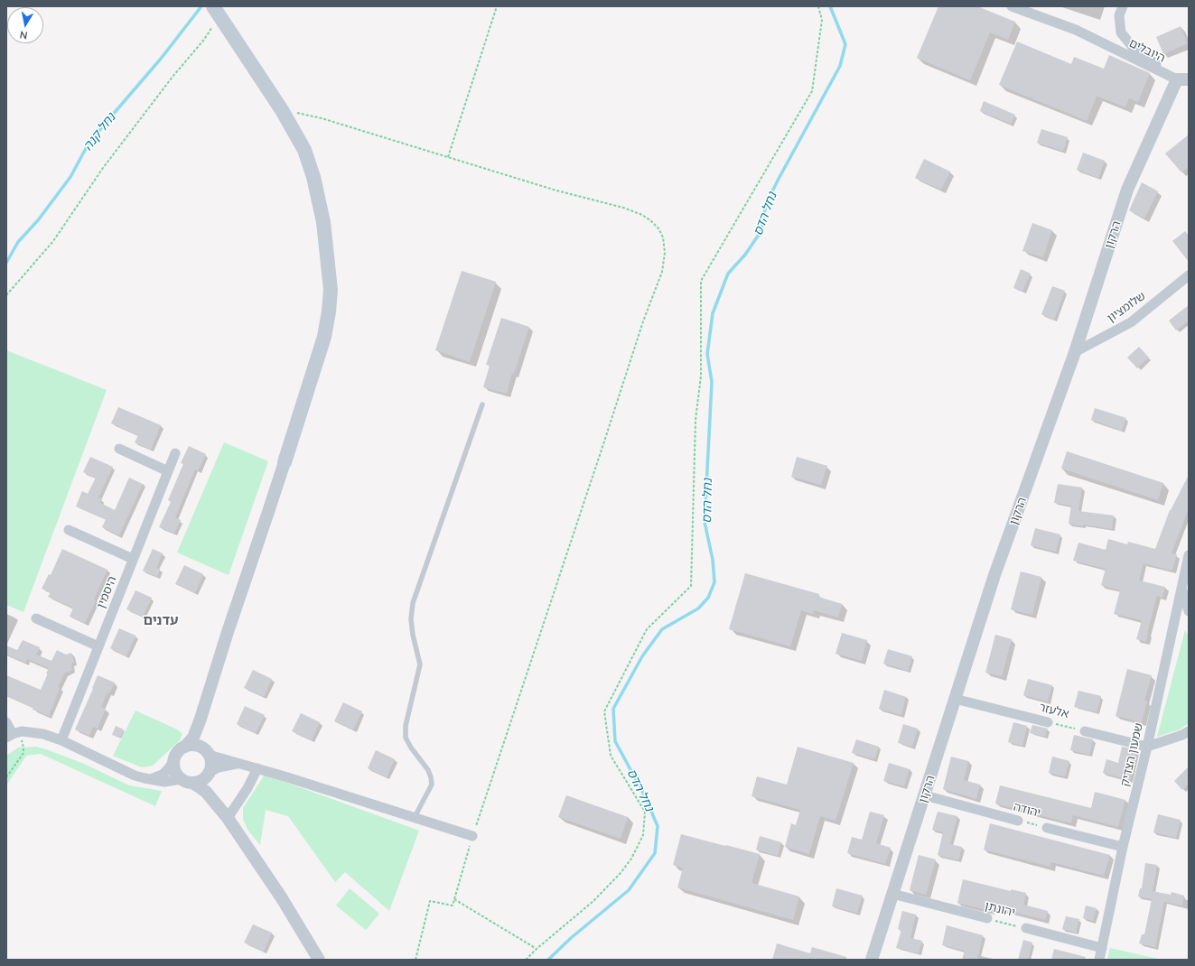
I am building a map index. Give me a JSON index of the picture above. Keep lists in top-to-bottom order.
{
  "streets": {
    "street": [
      "היובלים",
      "הרקון",
      "שלומציון",
      "היסמין",
      "אלעזר",
      "שמעון הצדיק",
      "יהודה",
      "יהונתן"
    ]
  },
  "crossings": [
    ["היובלים", "הרקון"],
    ["הרקון", "שלומציון"],
    ["הרקון", "אלעזר"],
    ["הרקון", "יהודה"],
    ["הרקון", "יהונתן"],
    ["שמעון הצדיק", "יהודה"],
    ["שמעון הצדיק", "יהונתן"]
  ],
  "districts": ["עדנים"],
  "water": ["נחל קנה", "נחל הדס"],
  "north": "bottom"
}
